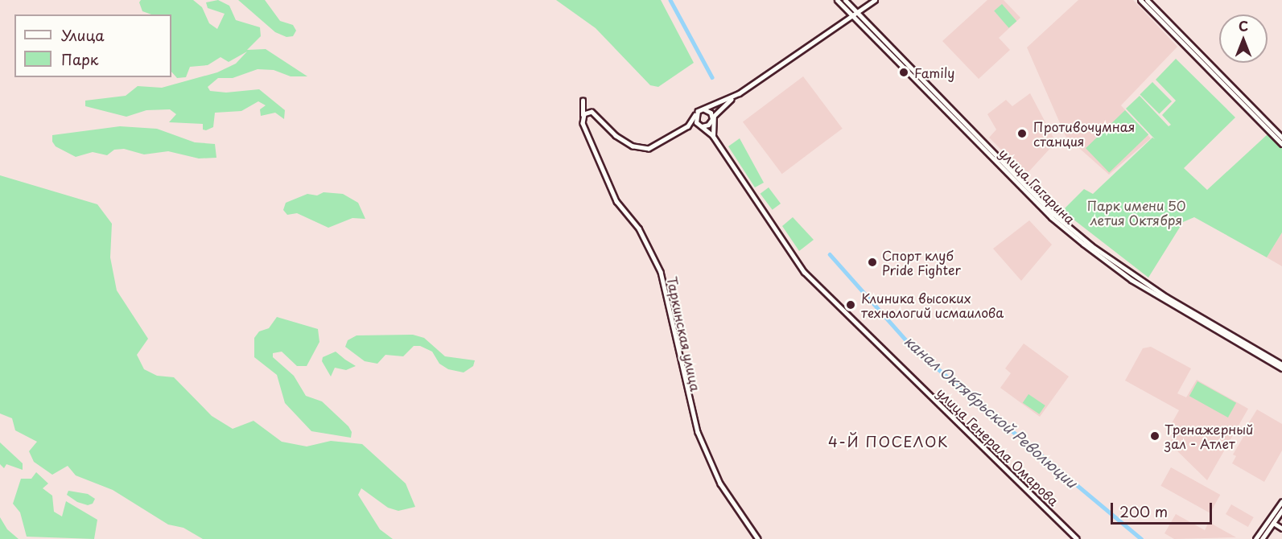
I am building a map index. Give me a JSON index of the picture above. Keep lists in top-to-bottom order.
{
  "streets": {
    "main road": ["улица Гагарина", "улица Генерала Омарова"],
    "street": ["Таркинская улица"]
  },
  "districts": ["4-Й ПОСЕЛОК"],
  "water": ["канал Октябрьской Революции"],
  "parks": ["Парк имени 50 летия Октября"],
  "places": [
    "Family",
    "Противочумная станция",
    "Спорт клуб Pride Fighter",
    "Клиника высоких технологий исмаилова",
    "Тренажерный зал - Атлет"
  ],
  "legend": ["Улица", "Парк"],
  "scale_bar": "200 m",
  "north": "top"
}
